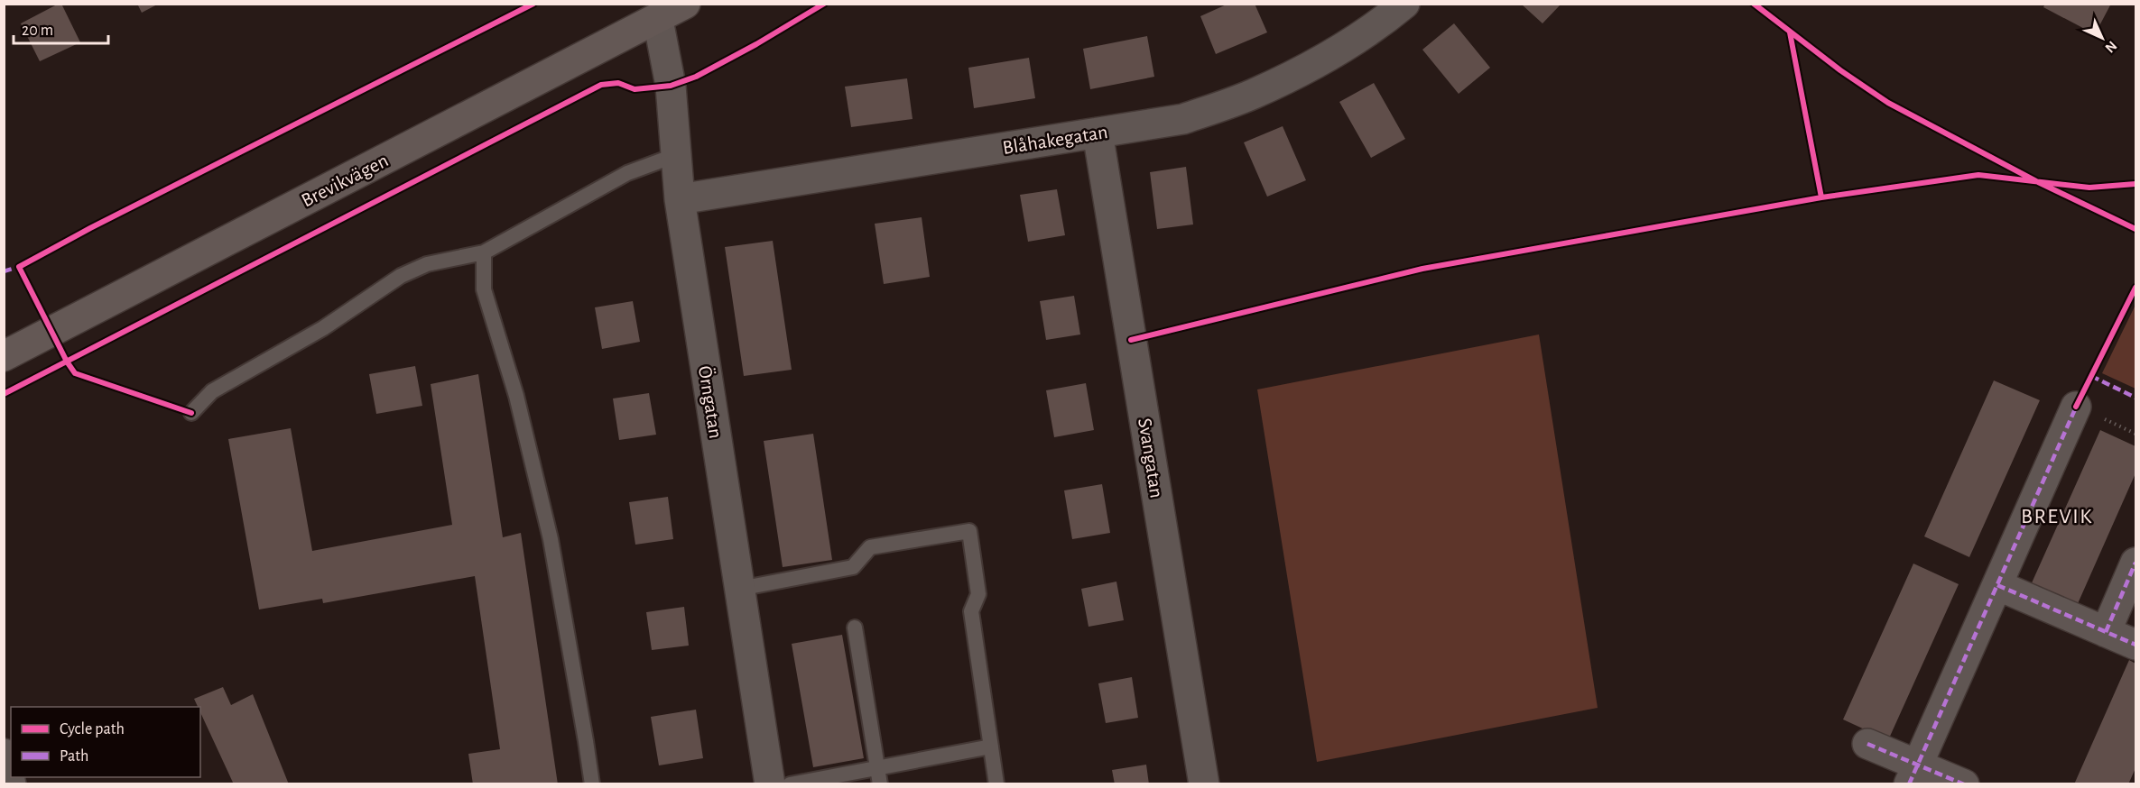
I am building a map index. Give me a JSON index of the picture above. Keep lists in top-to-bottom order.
{
  "streets": {
    "street": [
      "Blåhakegatan",
      "Brevikvägen",
      "Örngatan",
      "Svangatan"
    ]
  },
  "crossings": [
    ["Blåhakegatan", "Örngatan"],
    ["Blåhakegatan", "Svangatan"],
    ["Brevikvägen", "Örngatan"]
  ],
  "districts": ["BREVIK"],
  "legend": ["Cycle path", "Path"],
  "scale_bar": "20 m",
  "north": "bottom right"
}
